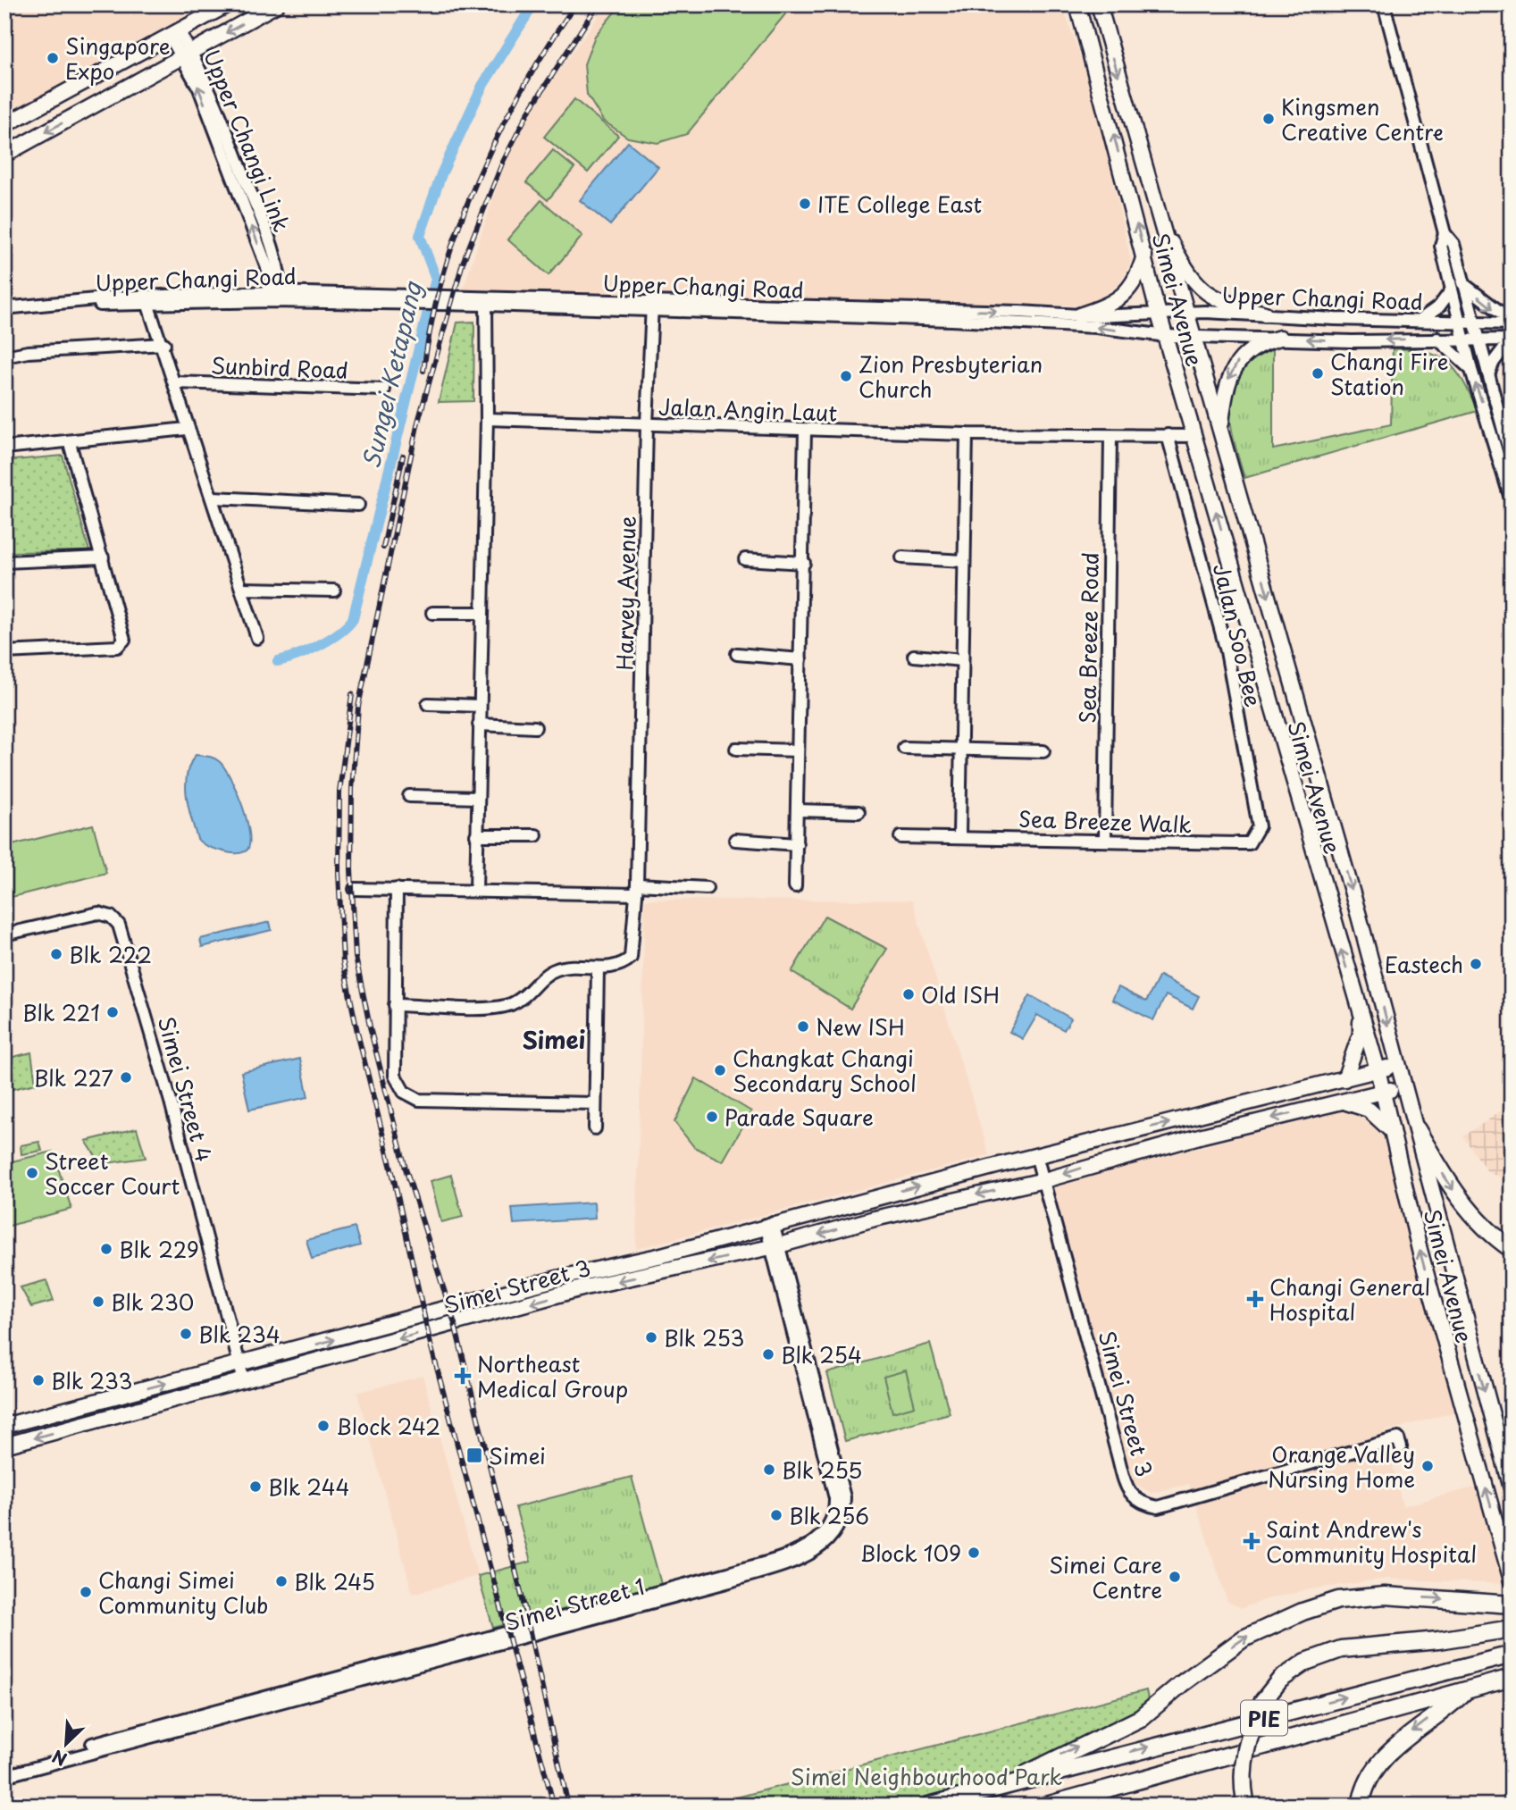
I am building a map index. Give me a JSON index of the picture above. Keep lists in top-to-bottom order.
{
  "streets": {
    "highway": ["PIE"],
    "main road": ["Simei Avenue", "Simei Street 3"],
    "street": [
      "Upper Changi Link",
      "Upper Changi Road",
      "Sunbird Road",
      "Jalan Angin Laut",
      "Harvey Avenue",
      "Jalan Soo Bee",
      "Sea Breeze Road",
      "Sea Breeze Walk",
      "Simei Street 4",
      "Simei Street 1"
    ]
  },
  "crossings": [
    ["Upper Changi Link", "Upper Changi Road"],
    ["Upper Changi Road", "Simei Avenue"],
    ["Upper Changi Road", "Harvey Avenue"],
    ["Simei Avenue", "Jalan Angin Laut"],
    ["Simei Avenue", "Simei Street 3"],
    ["Jalan Angin Laut", "Harvey Avenue"],
    ["Jalan Angin Laut", "Jalan Soo Bee"],
    ["Jalan Angin Laut", "Sea Breeze Road"],
    ["Jalan Soo Bee", "Sea Breeze Walk"],
    ["Sea Breeze Road", "Sea Breeze Walk"],
    ["Simei Street 4", "Simei Street 3"],
    ["Simei Street 3", "Simei Street 1"]
  ],
  "districts": ["Simei"],
  "water": ["Sungei Ketapang"],
  "parks": ["Simei Neighbourhood Park"],
  "places": {
    "other": [
      "Singapore Expo",
      "Kingsmen Creative Centre",
      "ITE College East",
      "Changi Fire Station",
      "Zion Presbyterian Church",
      "Blk 222",
      "Eastech",
      "Old ISH",
      "Blk 221",
      "New ISH",
      "Changkat Changi Secondary School",
      "Blk 227",
      "Parade Square",
      "Street Soccer Court",
      "Blk 229",
      "Blk 230",
      "Blk 234",
      "Blk 253",
      "Blk 254",
      "Blk 233",
      "Block 242",
      "Orange Valley Nursing Home",
      "Blk 255",
      "Blk 244",
      "Blk 256",
      "Block 109",
      "Simei Care Centre",
      "Blk 245",
      "Changi Simei Community Club"
    ],
    "health": ["Changi General Hospital", "Northeast Medical Group", "Saint Andrew's Community Hospital"],
    "transit": ["Simei"]
  },
  "north": "bottom left"
}
